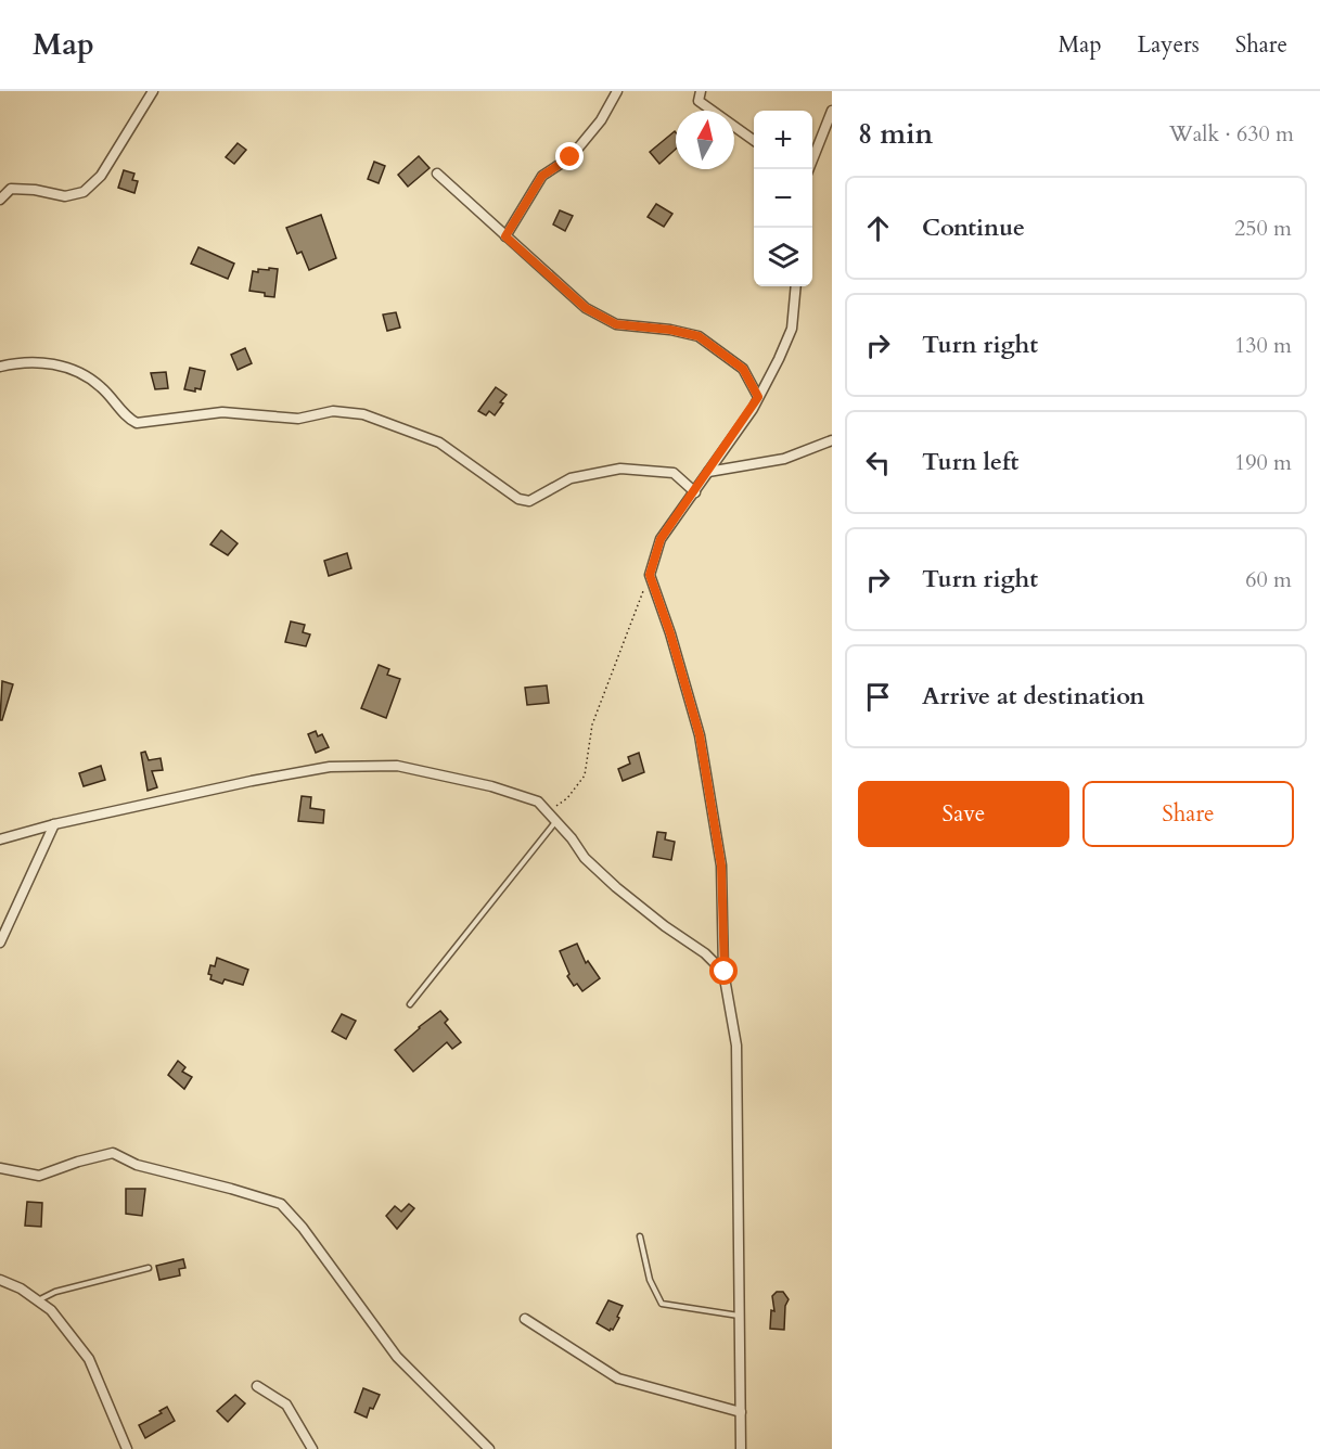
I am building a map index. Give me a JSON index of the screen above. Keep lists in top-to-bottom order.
{
  "north": "top",
  "page": {
    "header": "Map",
    "nav": ["Map", "Layers", "Share"],
    "heading": ["8 min", "Walk · 630 m"],
    "map_buttons": ["+", "−"],
    "list": [
      ["Continue", "250 m"],
      ["Turn right", "130 m"],
      ["Turn left", "190 m"],
      ["Turn right", "60 m"],
      "Arrive at destination"
    ],
    "buttons": ["Save", "Share"]
  }
}
